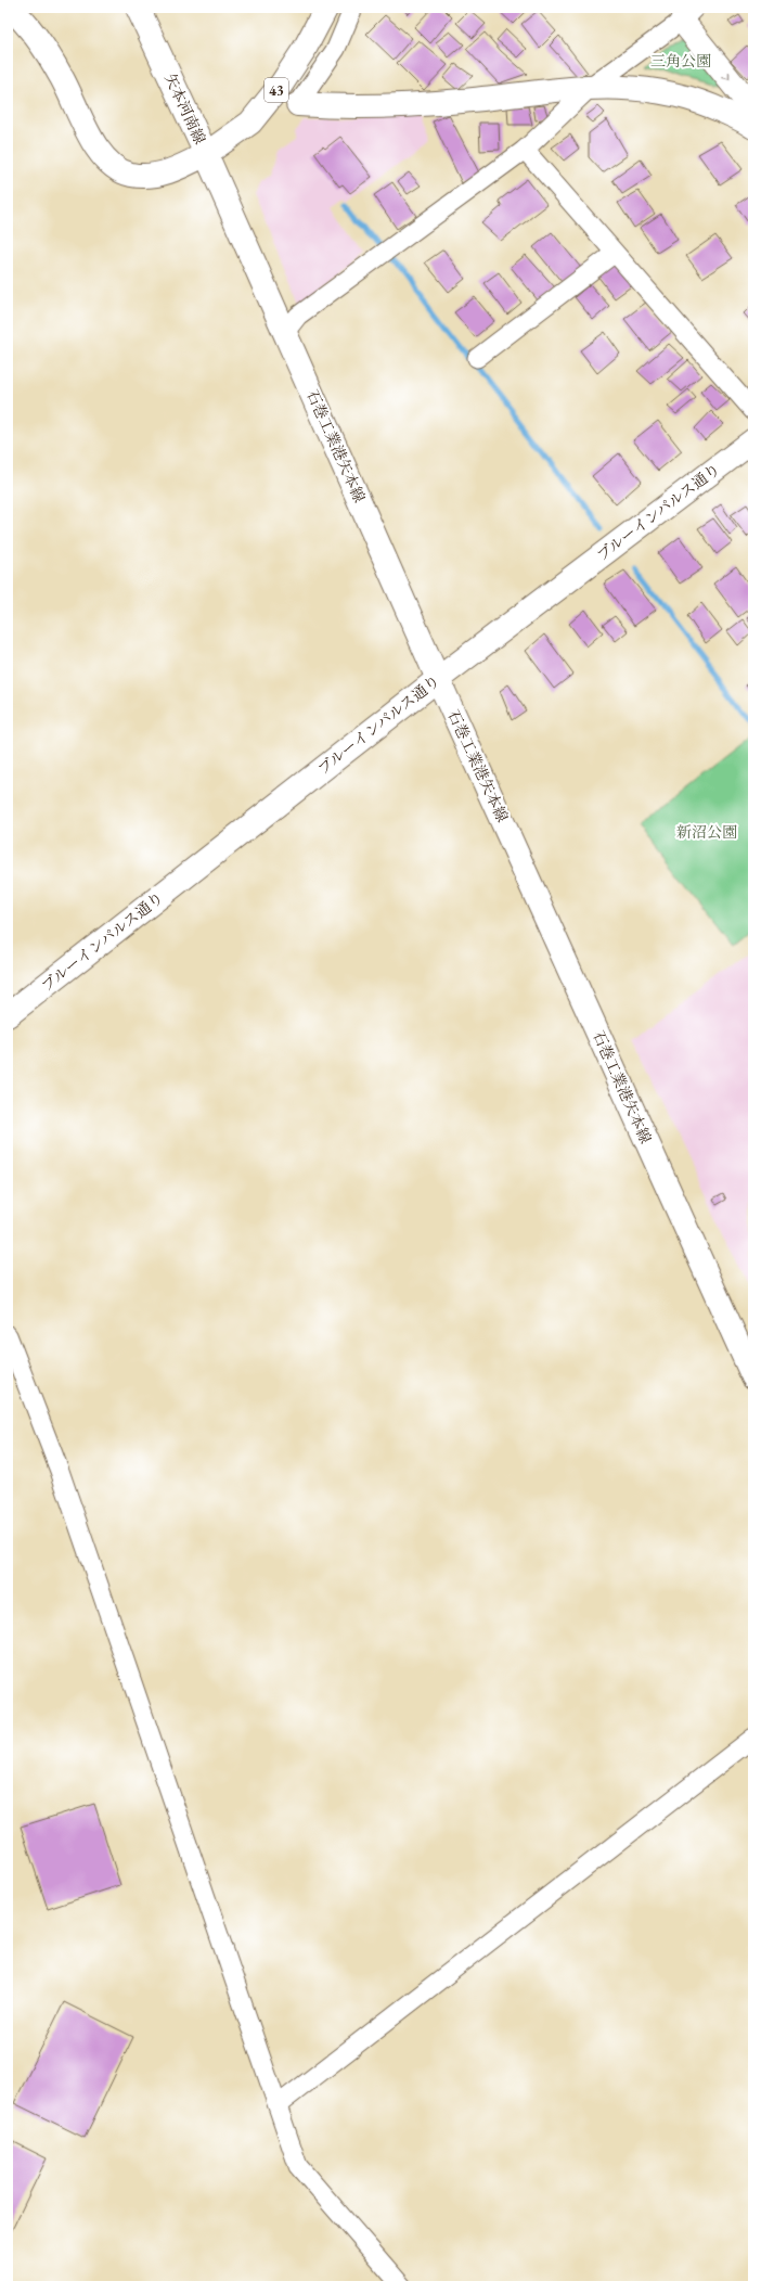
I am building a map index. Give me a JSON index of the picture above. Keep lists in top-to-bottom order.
{
  "streets": {
    "street": [
      "43",
      "矢本河南線",
      "石巻工業港矢本線",
      "ブルーインパルス通り"
    ]
  },
  "crossings": [
    ["矢本河南線", "石巻工業港矢本線"],
    ["石巻工業港矢本線", "ブルーインパルス通り"]
  ],
  "parks": ["三角公園", "新沼公園"]
}
